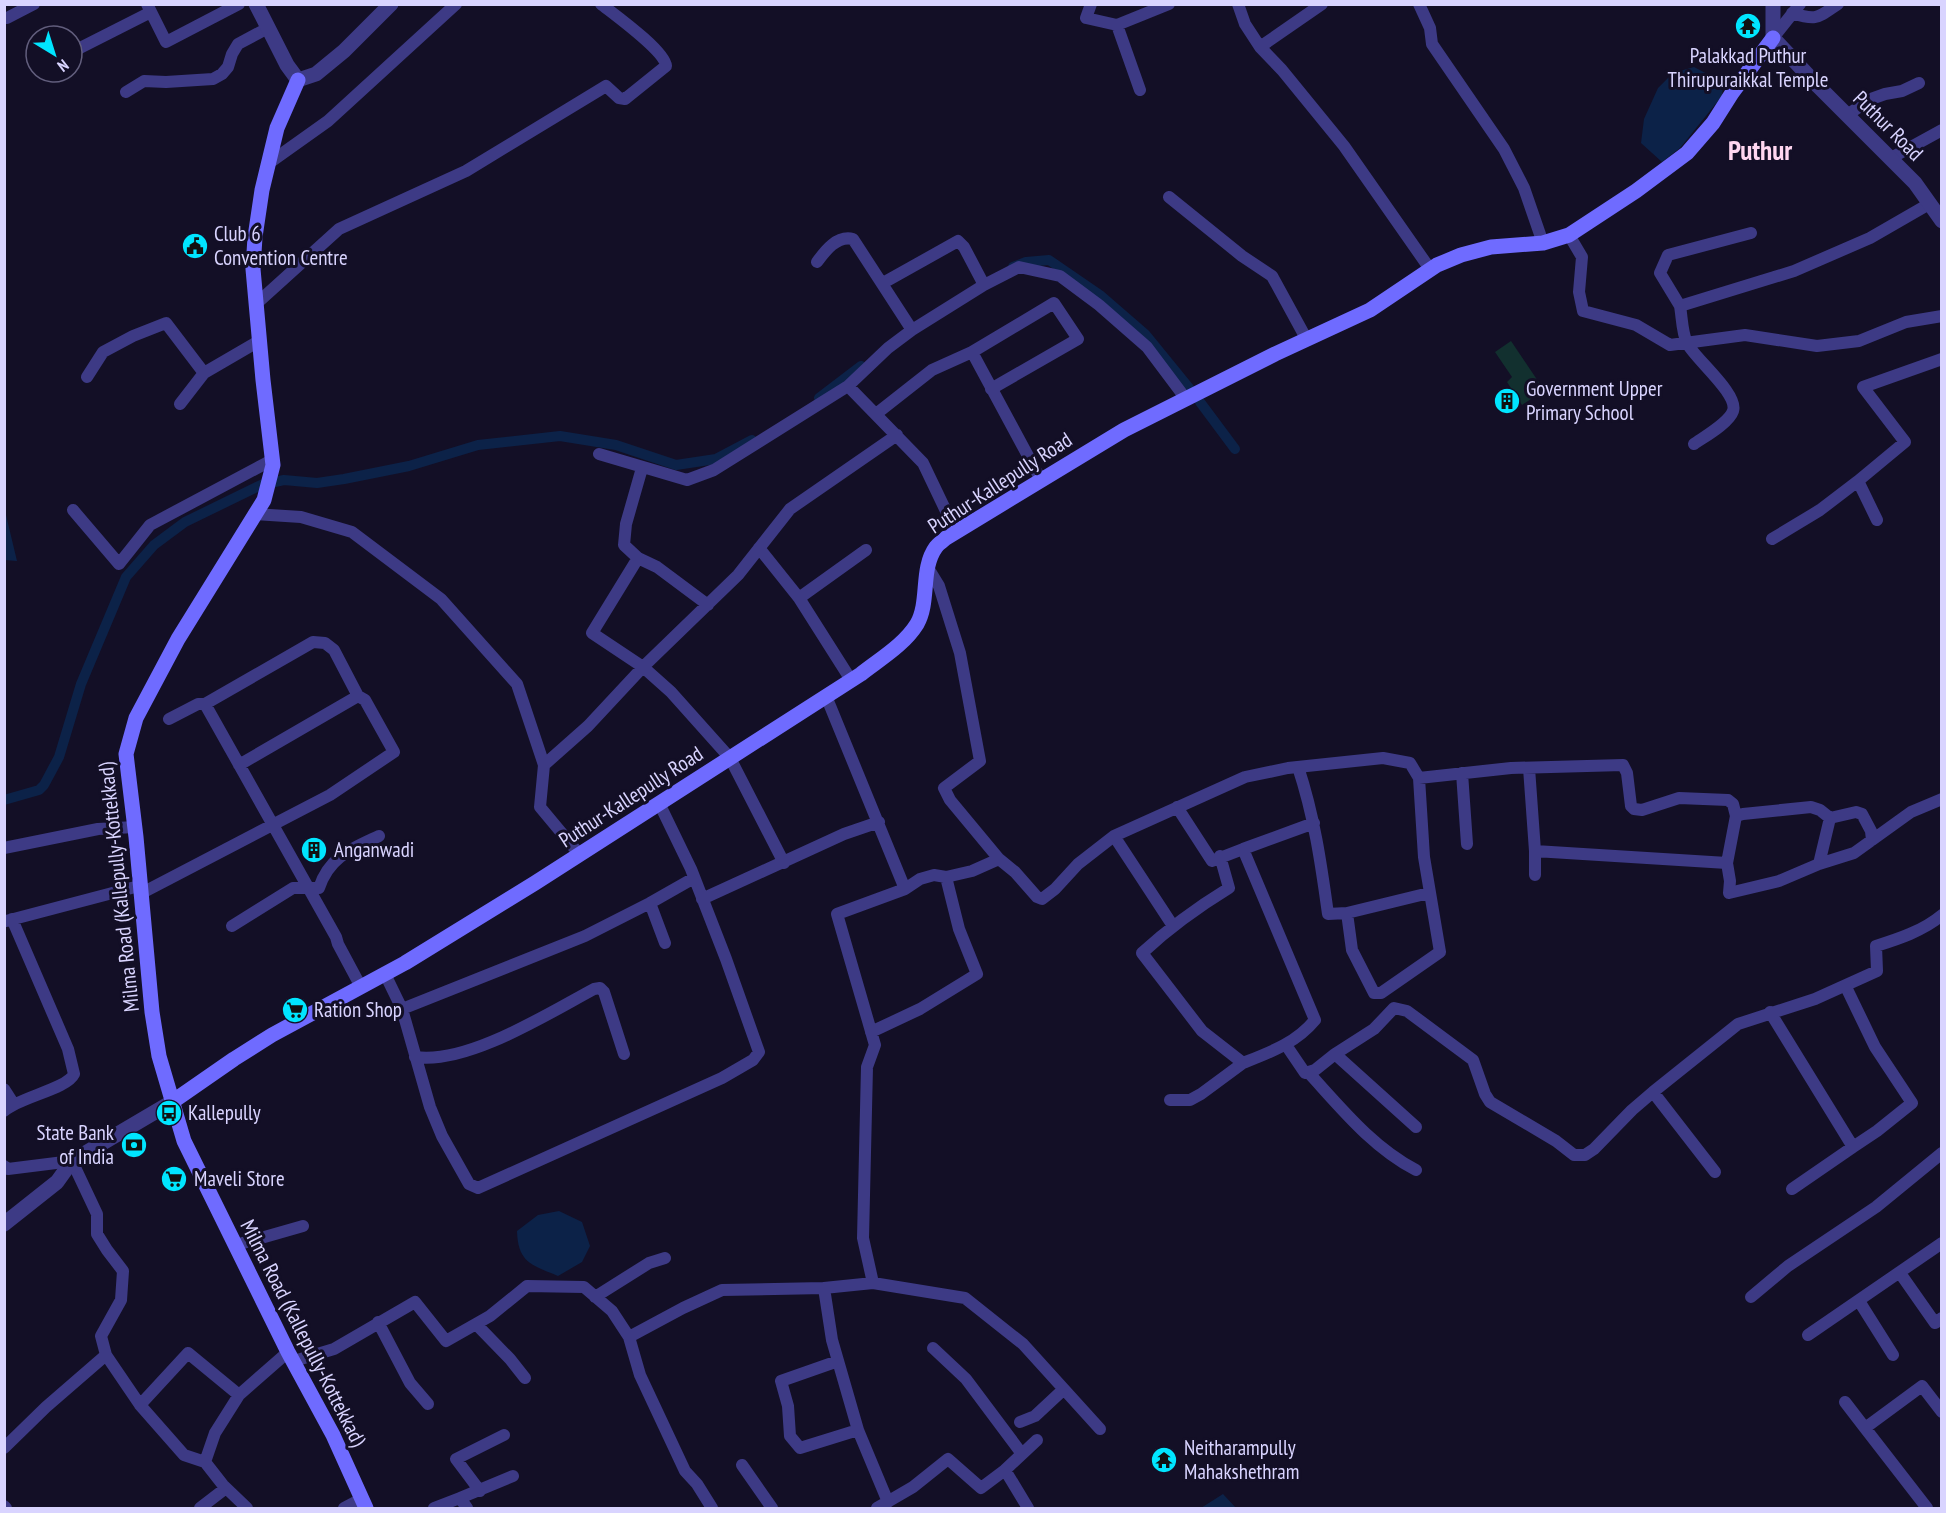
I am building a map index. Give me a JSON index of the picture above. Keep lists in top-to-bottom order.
{
  "streets": {
    "main road": ["Puthur-Kallepully Road", "Milma Road (Kallepully-Kottekkad)"],
    "street": ["Puthur Road"]
  },
  "crossings": [
    ["Puthur Road", "Puthur-Kallepully Road"],
    ["Puthur-Kallepully Road", "Milma Road (Kallepully-Kottekkad)"]
  ],
  "districts": ["Puthur"],
  "places": {
    "temple": ["Palakkad Puthur Thirupuraikkal Temple", "Neitharampully Mahakshethram"],
    "public building": ["Club 6 Convention Centre"],
    "building": ["Government Upper Primary School", "Anganwadi"],
    "supermarket": ["Ration Shop", "Maveli Store"],
    "bus stop": ["Kallepully"],
    "bank": ["State Bank of India"]
  },
  "north": "bottom right"
}
